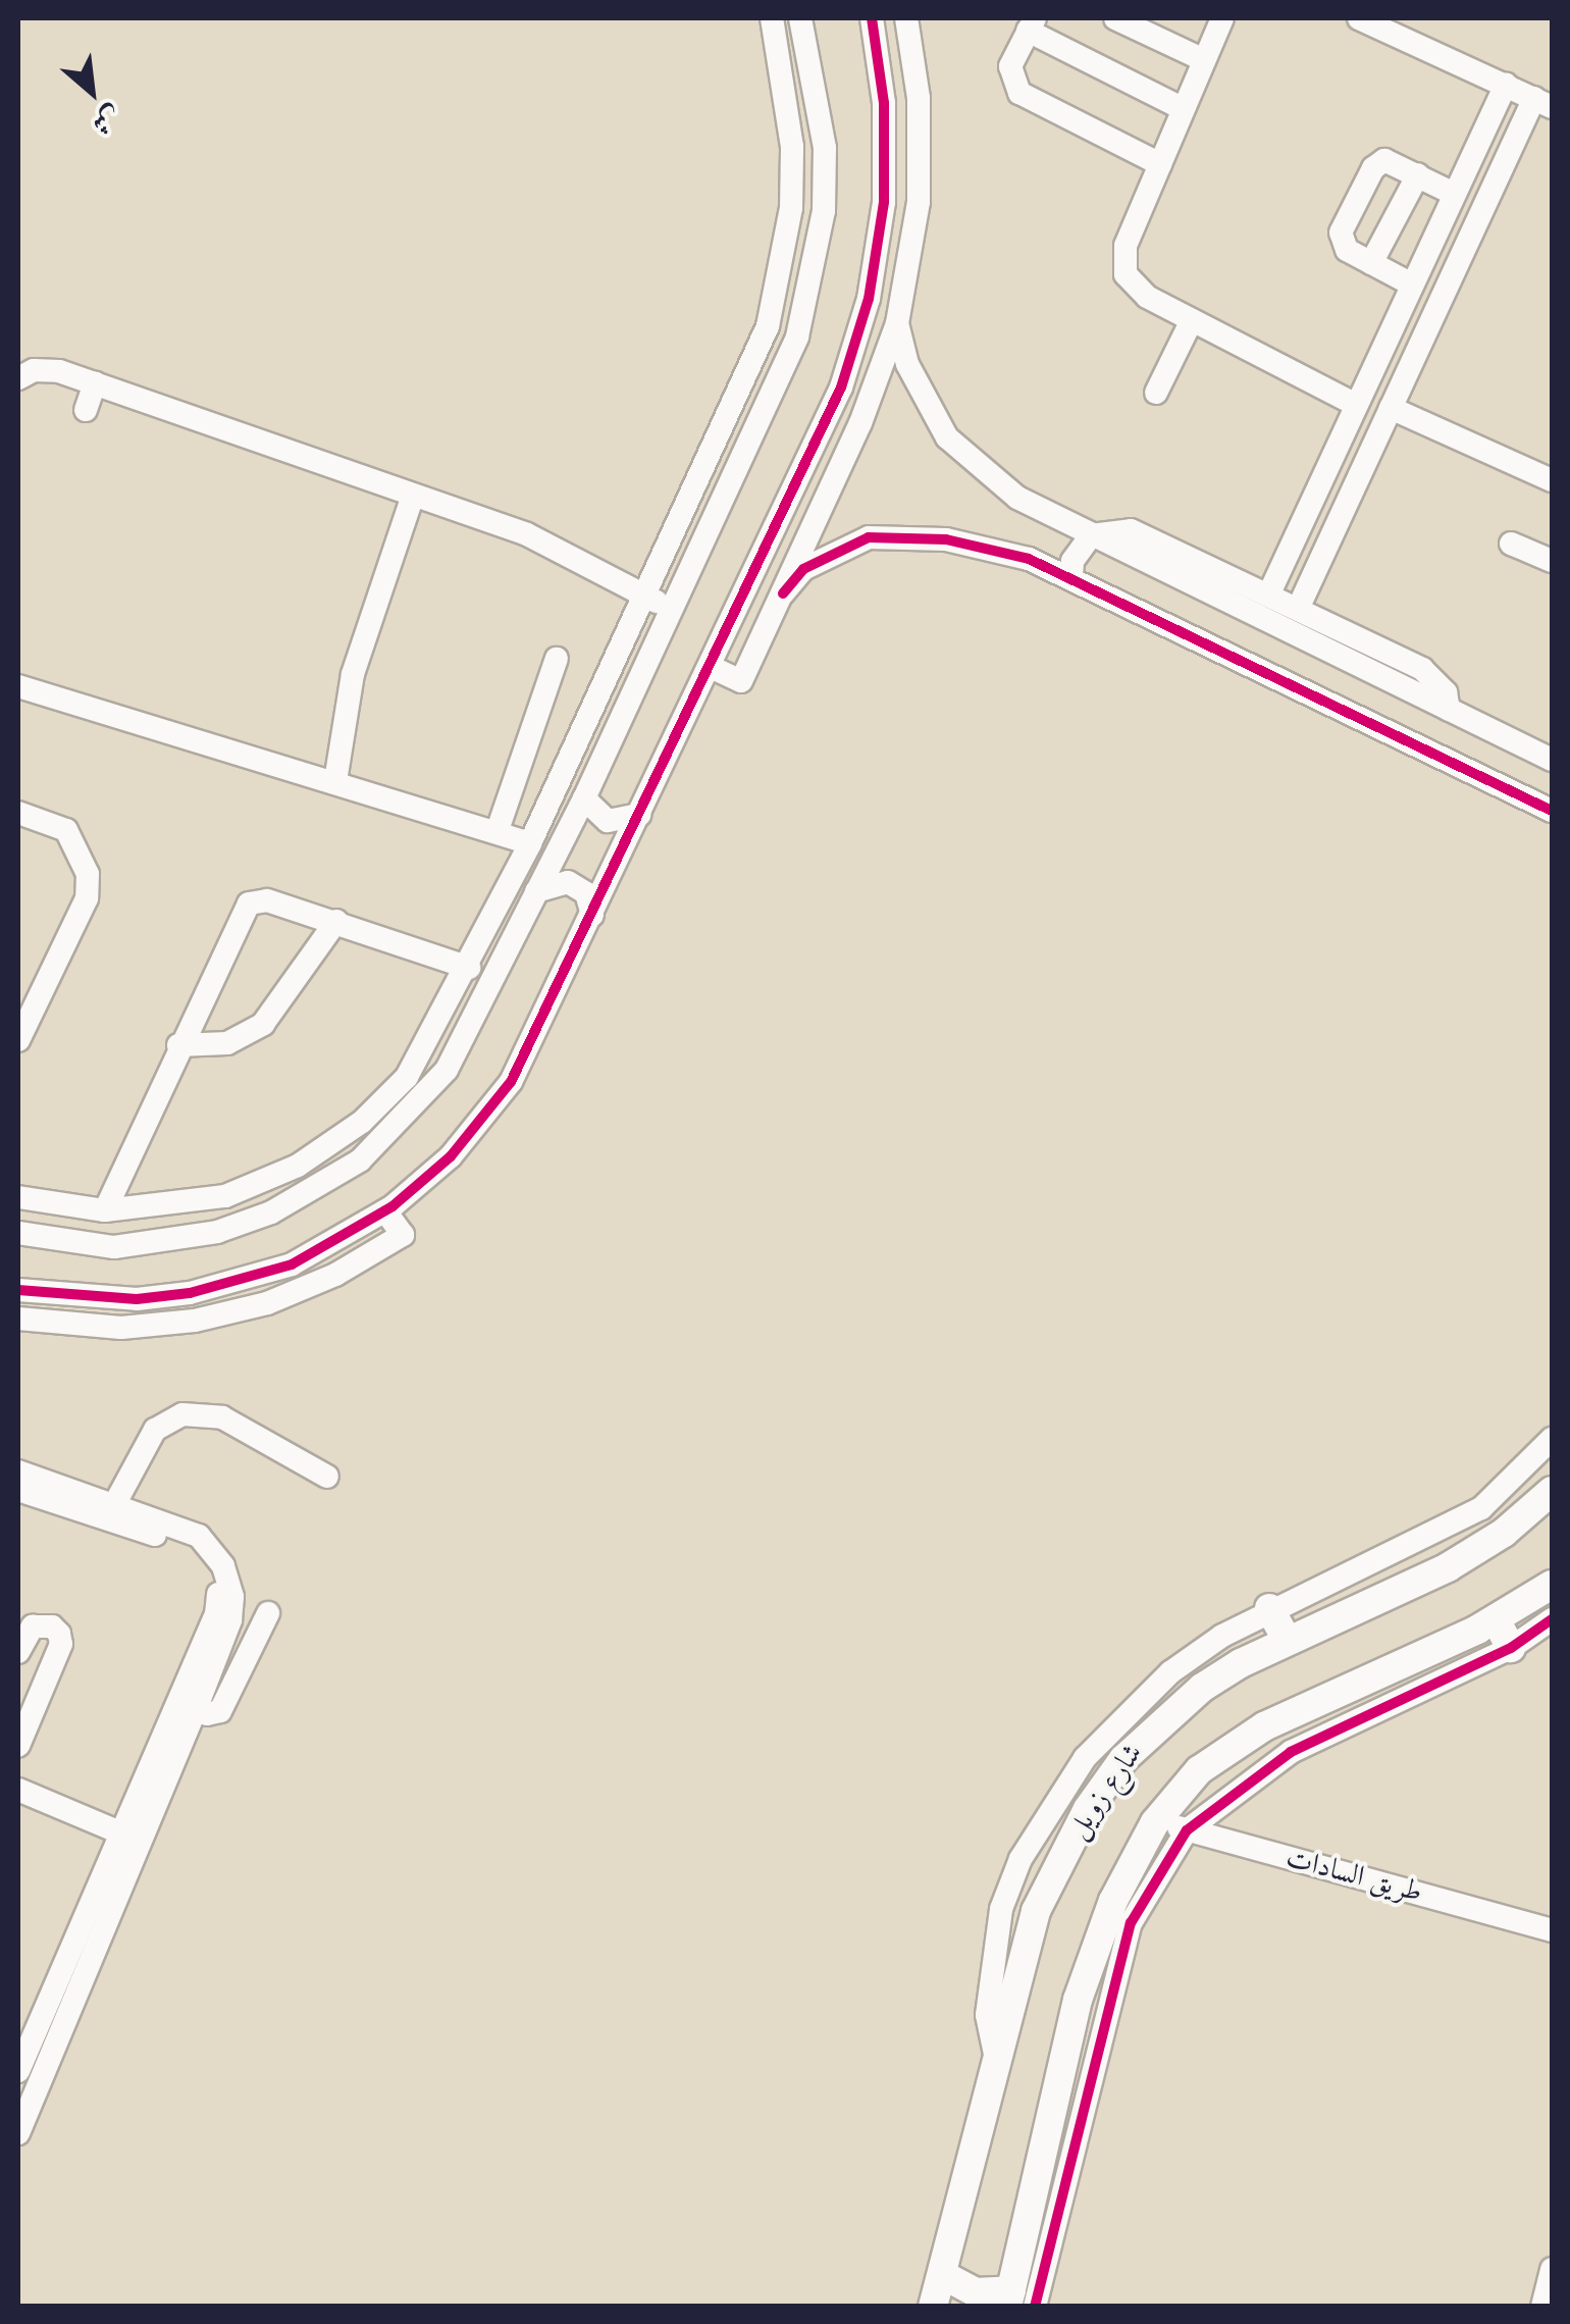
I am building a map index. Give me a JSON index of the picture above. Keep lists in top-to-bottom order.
{
  "streets": {
    "main road": ["شارع زويل"],
    "street": ["طريق السادات"]
  },
  "crossings": [
    ["شارع زويل", "طريق السادات"]
  ],
  "north": "bottom right"
}
